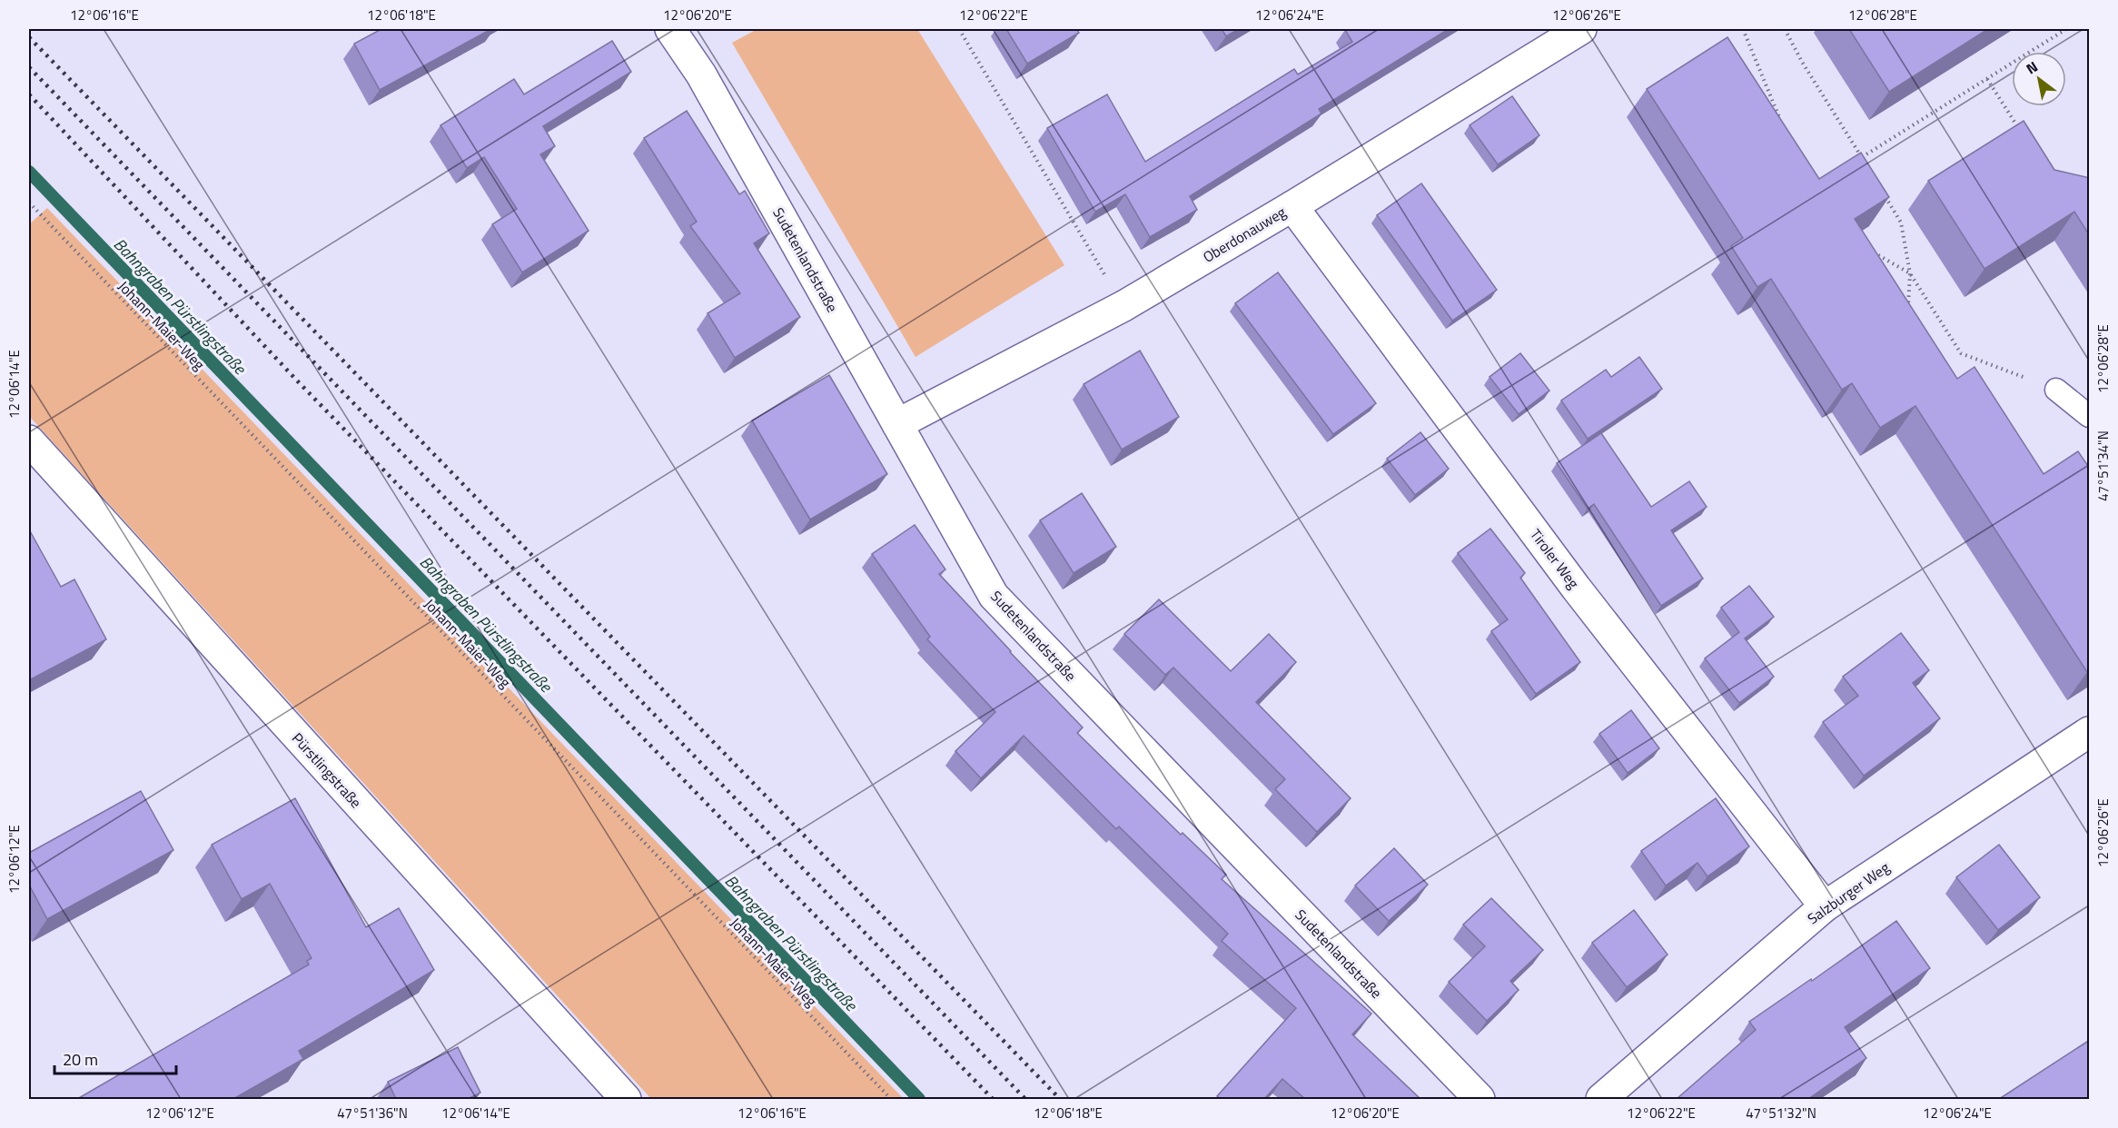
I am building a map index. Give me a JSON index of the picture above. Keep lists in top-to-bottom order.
{
  "streets": {
    "street": [
      "Oberdonauweg",
      "Sudetenlandstraße",
      "Tiroler Weg",
      "Pürstlingstraße",
      "Salzburger Weg"
    ],
    "path": ["Johann-Maier-Weg"]
  },
  "crossings": [
    ["Oberdonauweg", "Sudetenlandstraße"],
    ["Oberdonauweg", "Tiroler Weg"],
    ["Tiroler Weg", "Salzburger Weg"]
  ],
  "water": ["Bahngraben Pürstlingstraße"],
  "scale_bar": "20 m",
  "north": "top left",
  "coordinates": [
    "12°06'16\"E",
    "12°06'18\"E",
    "12°06'20\"E",
    "12°06'22\"E",
    "12°06'24\"E",
    "12°06'26\"E",
    "12°06'28\"E",
    "12°06'14\"E",
    "47°51'34\"N",
    "12°06'12\"E",
    "47°51'36\"N",
    "47°51'32\"N"
  ]
}
